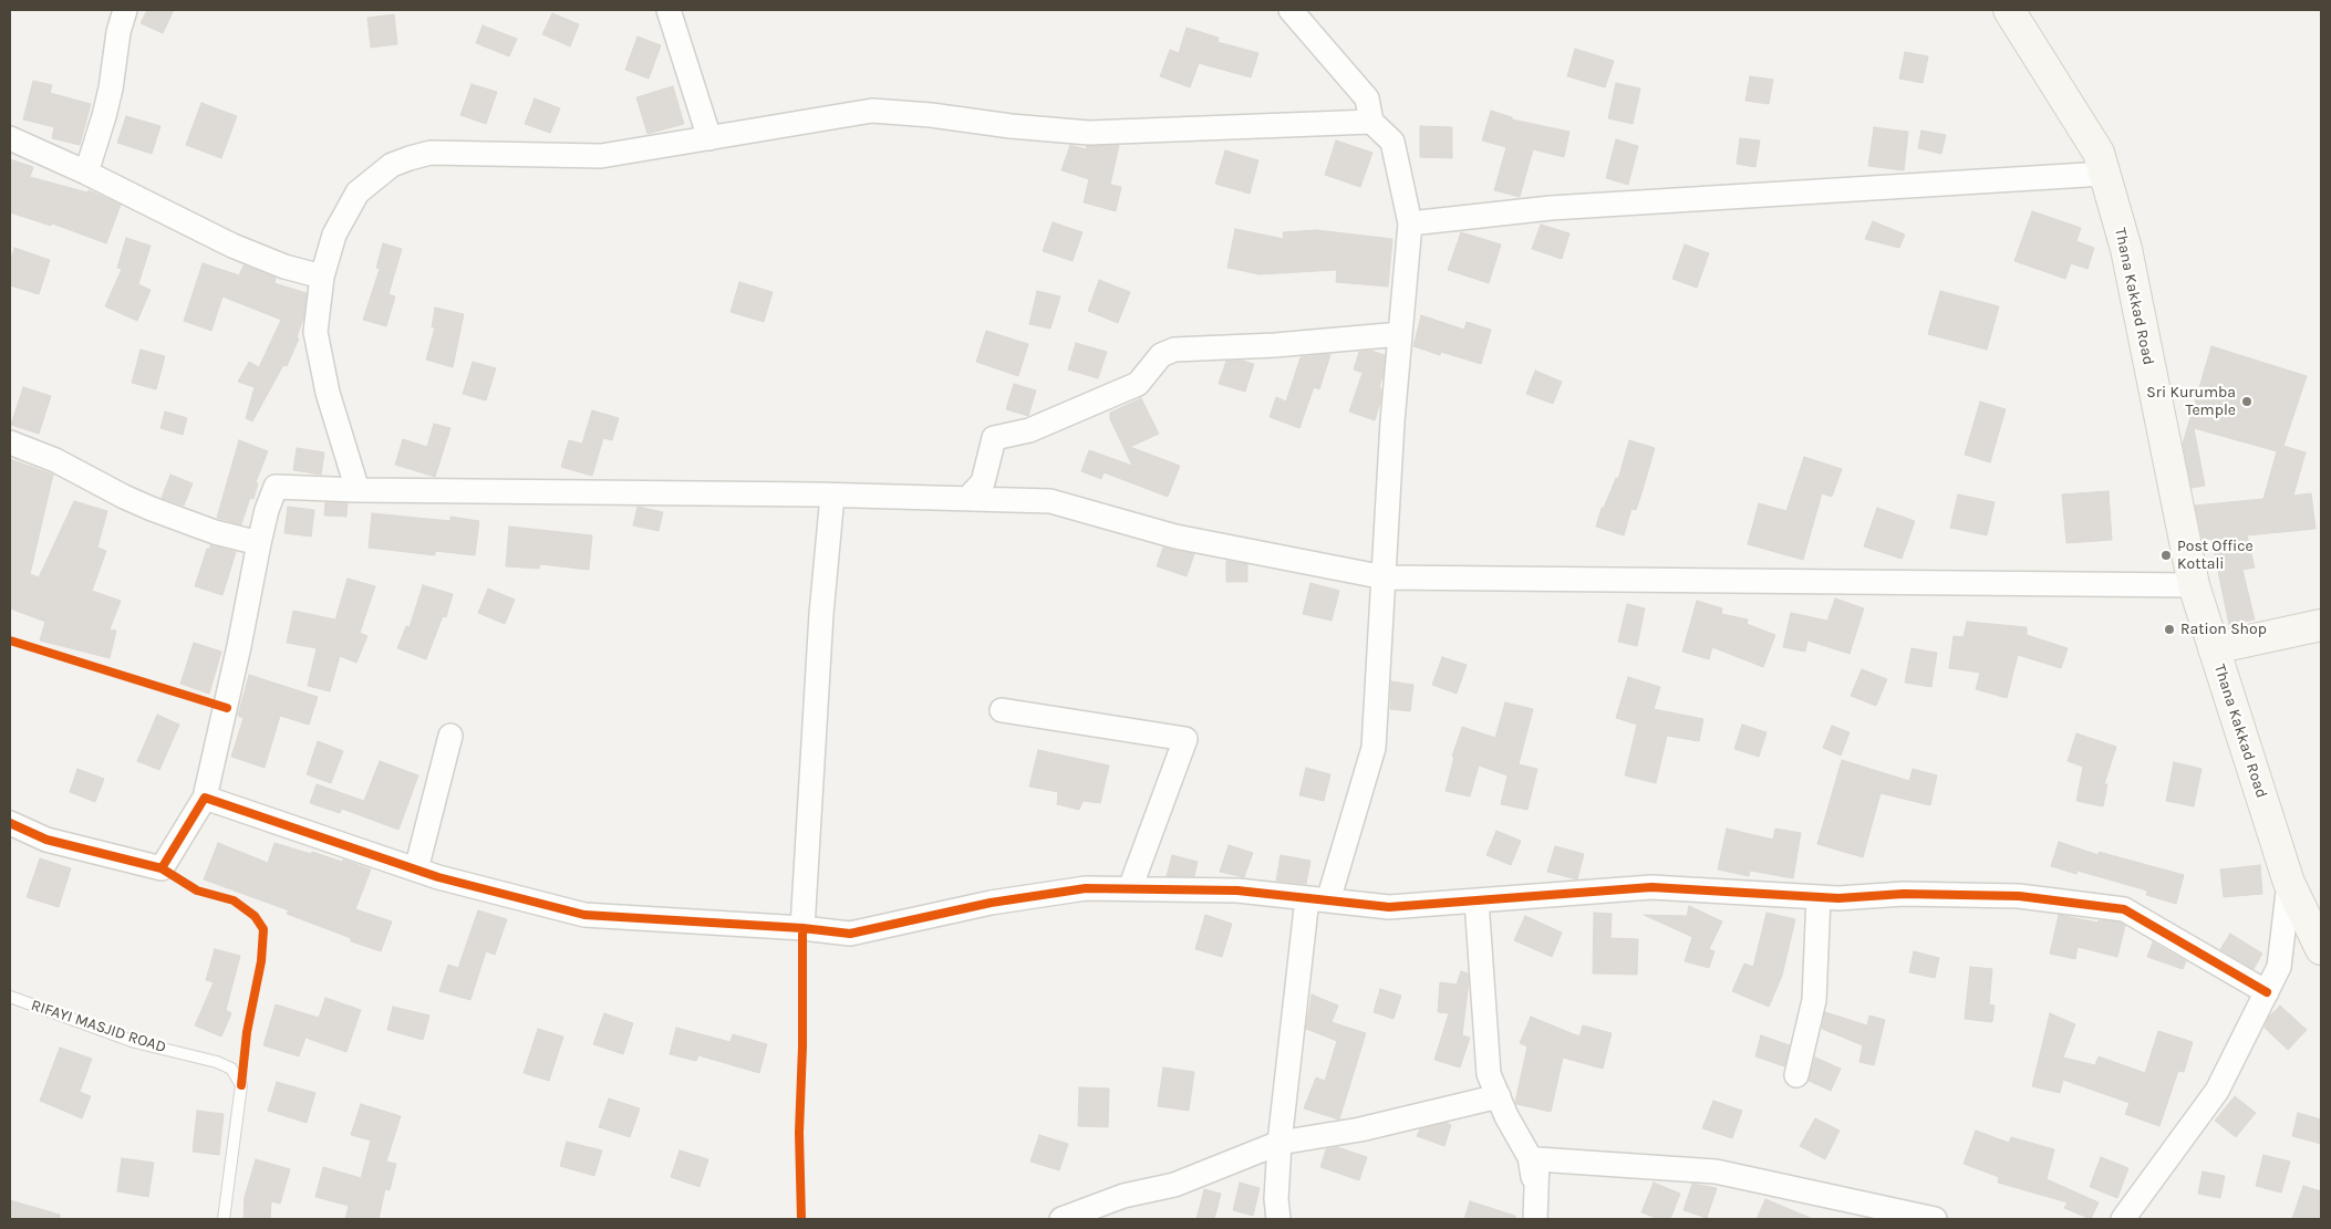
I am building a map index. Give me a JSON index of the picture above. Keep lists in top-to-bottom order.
{
  "streets": {
    "main road": ["Thana Kakkad Road"],
    "lane": ["RIFAYI MASJID ROAD"]
  },
  "places": ["Sri Kurumba Temple", "Post Office Kottali", "Ration Shop"]
}
